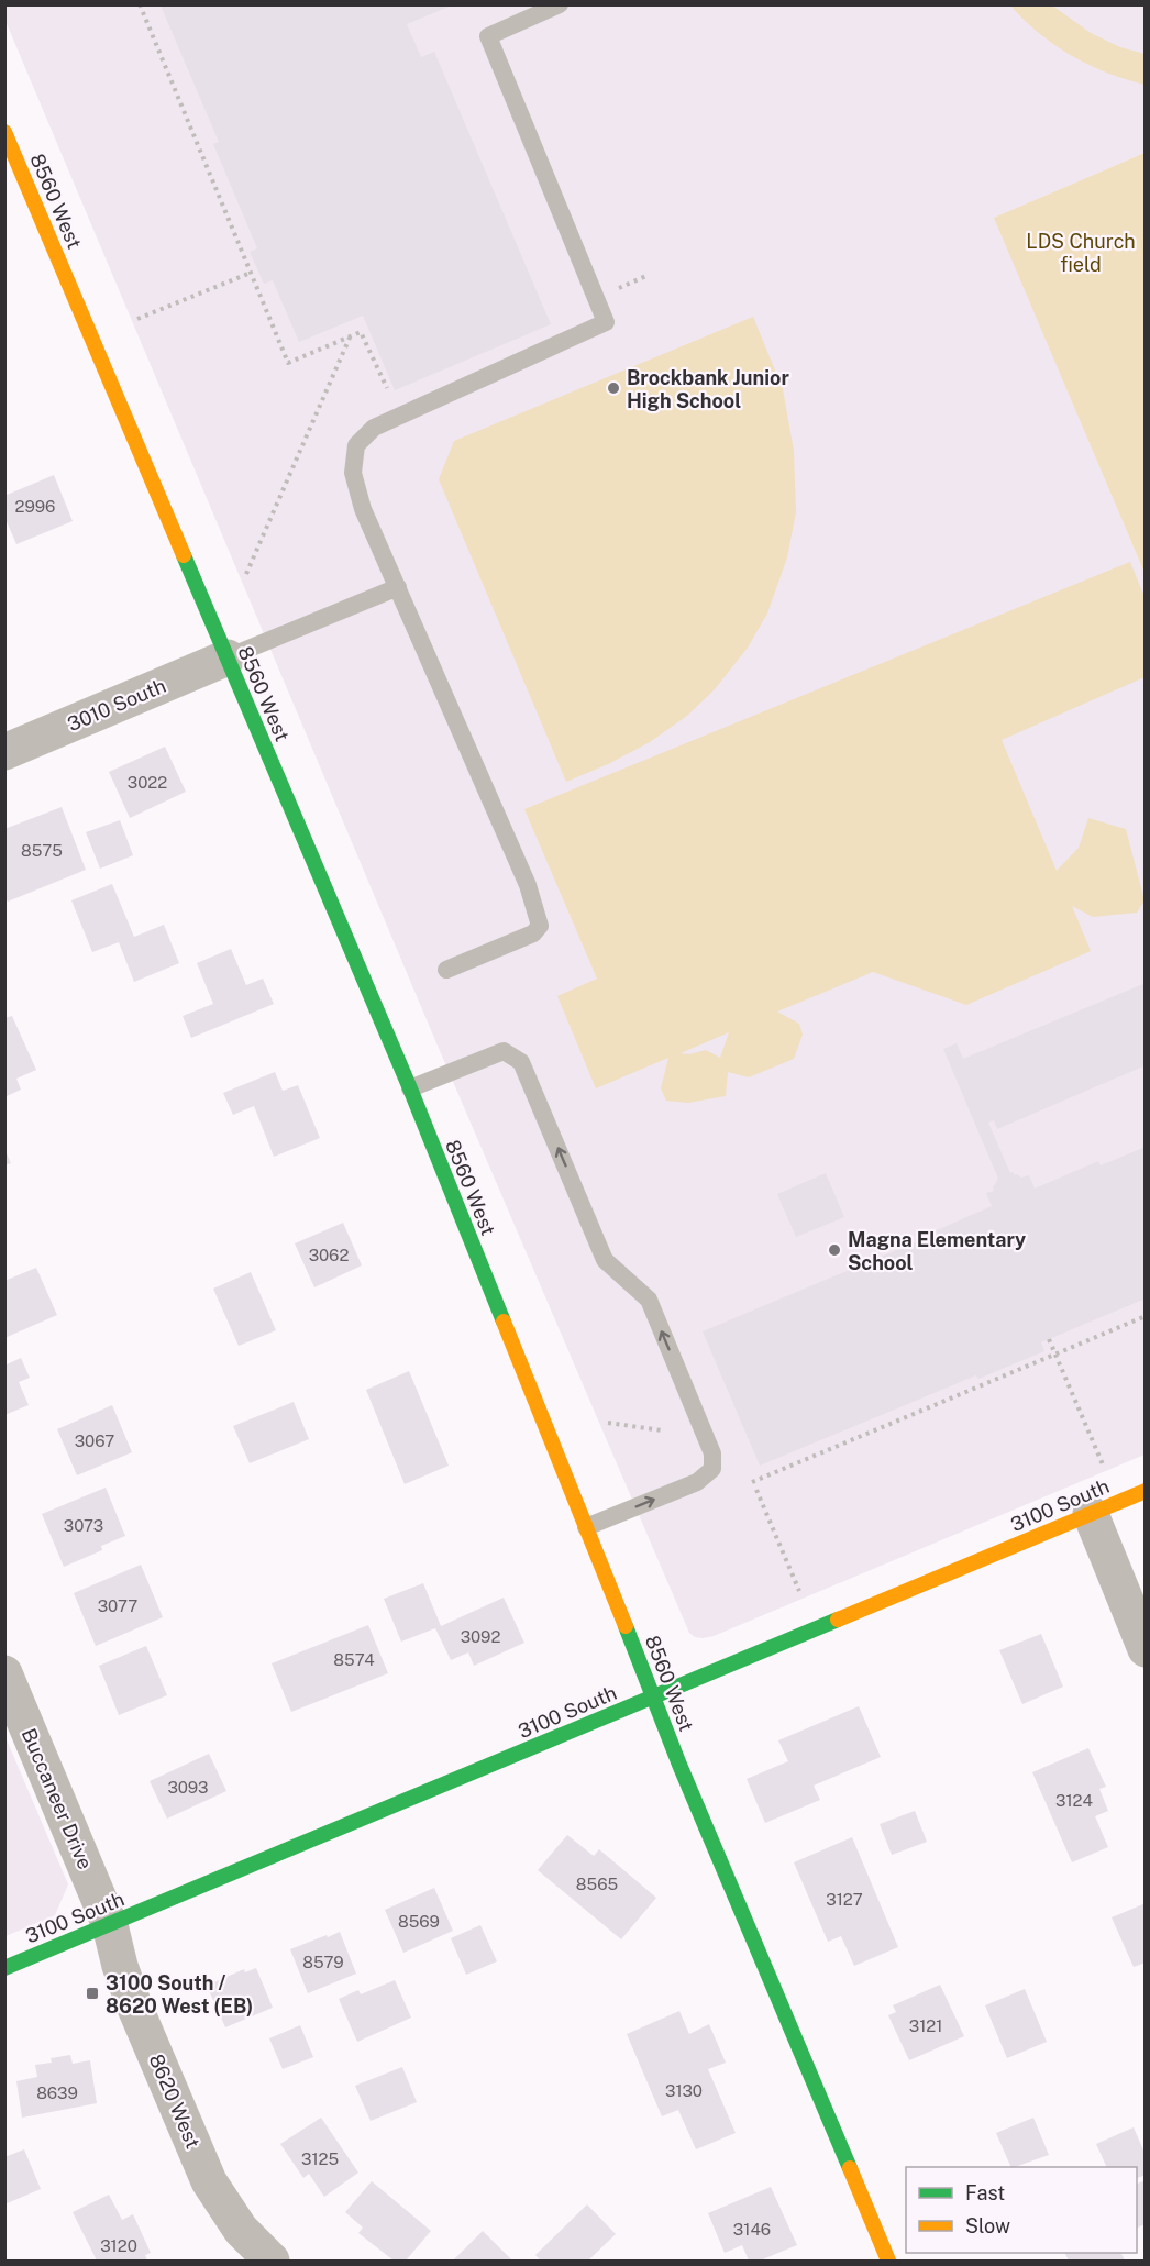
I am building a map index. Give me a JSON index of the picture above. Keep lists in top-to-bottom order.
{
  "streets": {
    "street": [
      "8560 West",
      "3010 South",
      "3100 South",
      "Buccaneer Drive",
      "8620 West"
    ]
  },
  "crossings": [
    ["8560 West", "3010 South"],
    ["8560 West", "3100 South"],
    ["3100 South", "Buccaneer Drive"],
    ["3100 South", "8620 West"],
    ["Buccaneer Drive", "8620 West"]
  ],
  "parks": ["LDS Church field"],
  "places": {
    "other": ["Brockbank Junior High School", "Magna Elementary School"],
    "transit": ["3100 South / 8620 West (EB)"]
  },
  "house_numbers": [
    "2996",
    "3022",
    "8575",
    "3062",
    "3067",
    "3073",
    "3077",
    "3092",
    "8574",
    "3093",
    "3124",
    "8565",
    "3127",
    "8569",
    "8579",
    "3121",
    "3130",
    "8639",
    "3125",
    "3146",
    "3120"
  ],
  "legend": ["Fast", "Slow"]
}
